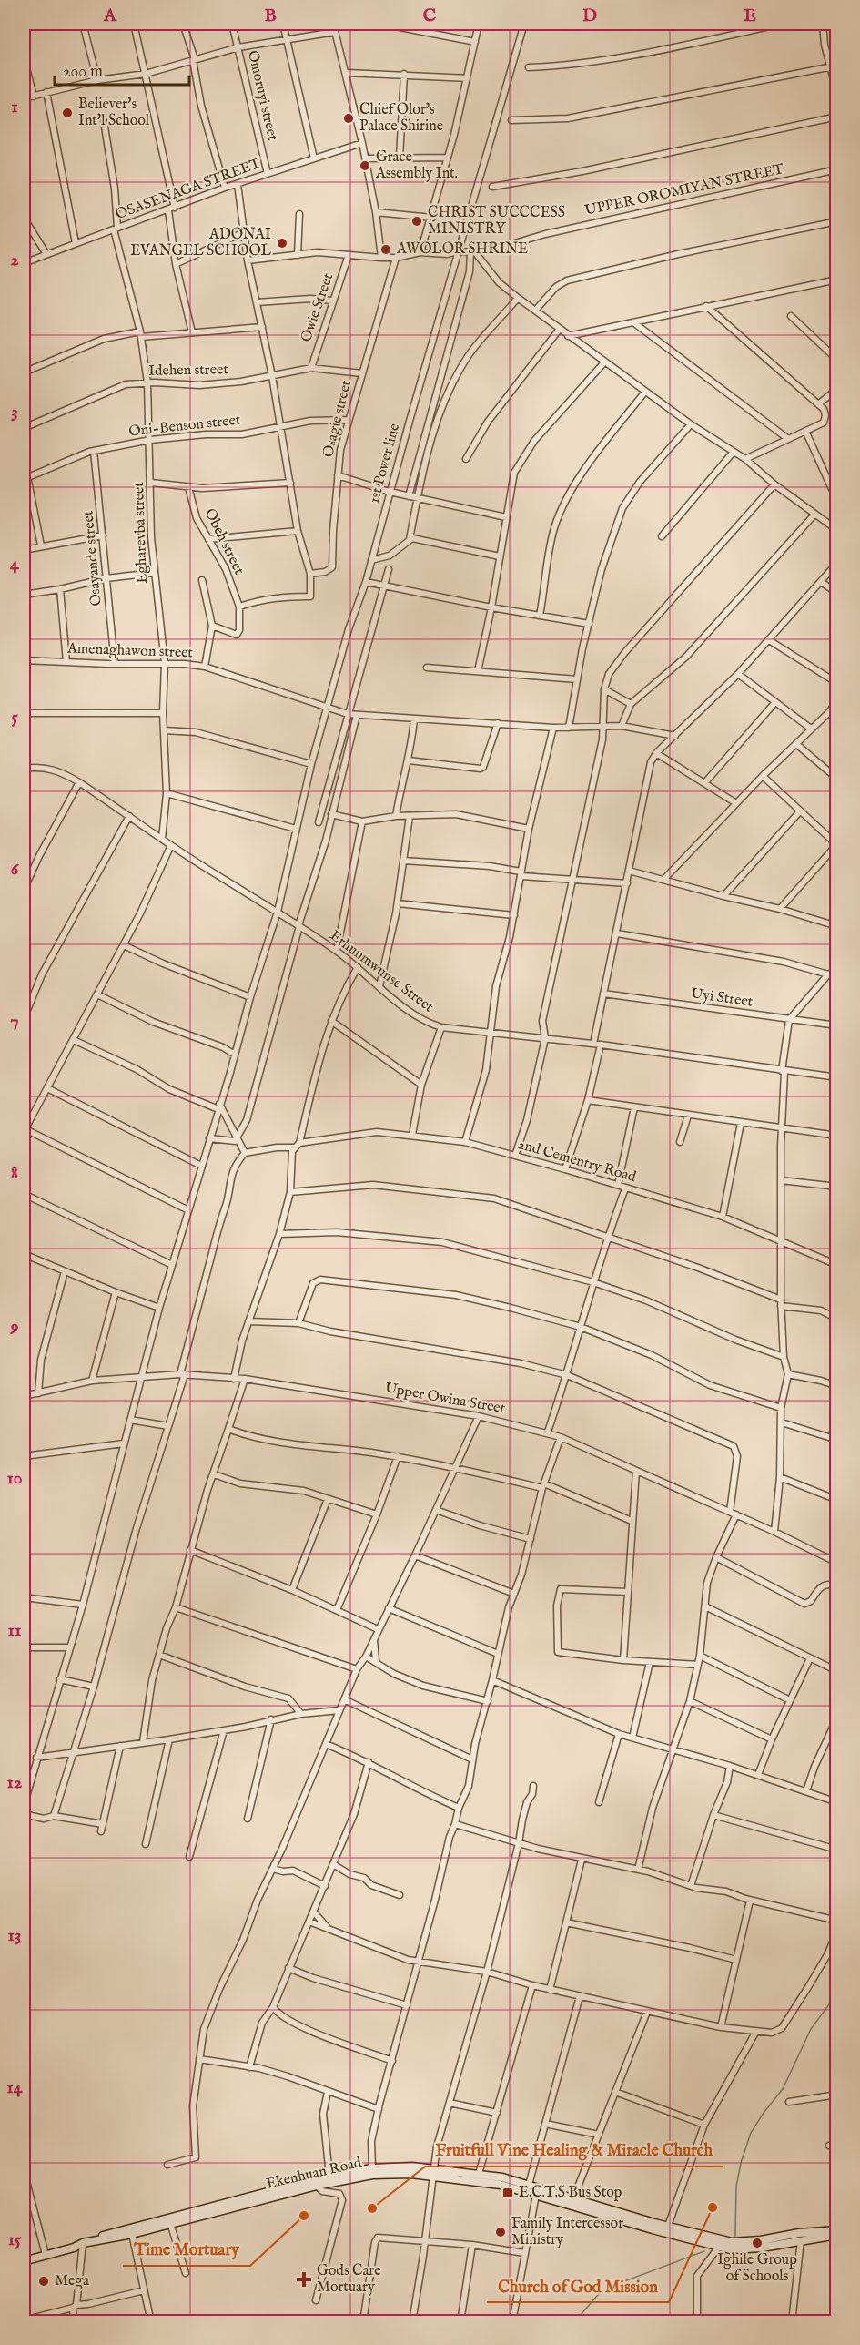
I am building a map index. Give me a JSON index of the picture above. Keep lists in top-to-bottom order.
{
  "streets": {
    "main road": ["Ekenhuan Road"],
    "street": [
      "Omoruyi street",
      "OSASENAGA STREET",
      "UPPER OROMIYAN STREET",
      "Owie Street",
      "Idehen street",
      "Osagie street",
      "Oni-Benson street",
      "1st Power line",
      "Egharevba street",
      "Obeh street",
      "Osayande street",
      "Amenaghawon street",
      "Erhunmwunse Street",
      "Uyi Street",
      "2nd Cementry Road",
      "Upper Owina Street"
    ]
  },
  "crossings": [
    ["Omoruyi street", "OSASENAGA STREET"],
    ["OSASENAGA STREET", "Egharevba street"],
    ["UPPER OROMIYAN STREET", "Owie Street"],
    ["UPPER OROMIYAN STREET", "Osagie street"],
    ["UPPER OROMIYAN STREET", "1st Power line"],
    ["Owie Street", "Idehen street"],
    ["Idehen street", "Osagie street"],
    ["Idehen street", "Egharevba street"],
    ["Osagie street", "Oni-Benson street"],
    ["Oni-Benson street", "Egharevba street"],
    ["Oni-Benson street", "Osayande street"],
    ["1st Power line", "Amenaghawon street"],
    ["1st Power line", "Erhunmwunse Street"],
    ["1st Power line", "Upper Owina Street"],
    ["Egharevba street", "Amenaghawon street"],
    ["Egharevba street", "Erhunmwunse Street"],
    ["Osayande street", "Amenaghawon street"]
  ],
  "places": {
    "other": [
      "Believer's Int'l School",
      "Chief Olor's Palace Shirine",
      "Grace Assembly Int.",
      "CHRIST SUCCCESS MINISTRY",
      "ADONAI EVANGEL SCHOOL",
      "AWOLOR SHRINE",
      "Church of God Mission",
      "Fruitfull Vine Healing & Miracle Church",
      "Time Mortuary",
      "Family Intercessor Ministry",
      "Ighile Group of Schools",
      "Mega"
    ],
    "transit": ["E.C.T.S Bus Stop"],
    "health": ["Gods Care Mortuary"]
  },
  "scale_bar": "200 m",
  "grid": {
    "columns": [
      "A",
      "B",
      "C",
      "D",
      "E"
    ],
    "rows": [
      "1",
      "2",
      "3",
      "4",
      "5",
      "6",
      "7",
      "8",
      "9",
      "10",
      "11",
      "12",
      "13",
      "14",
      "15"
    ]
  }
}
